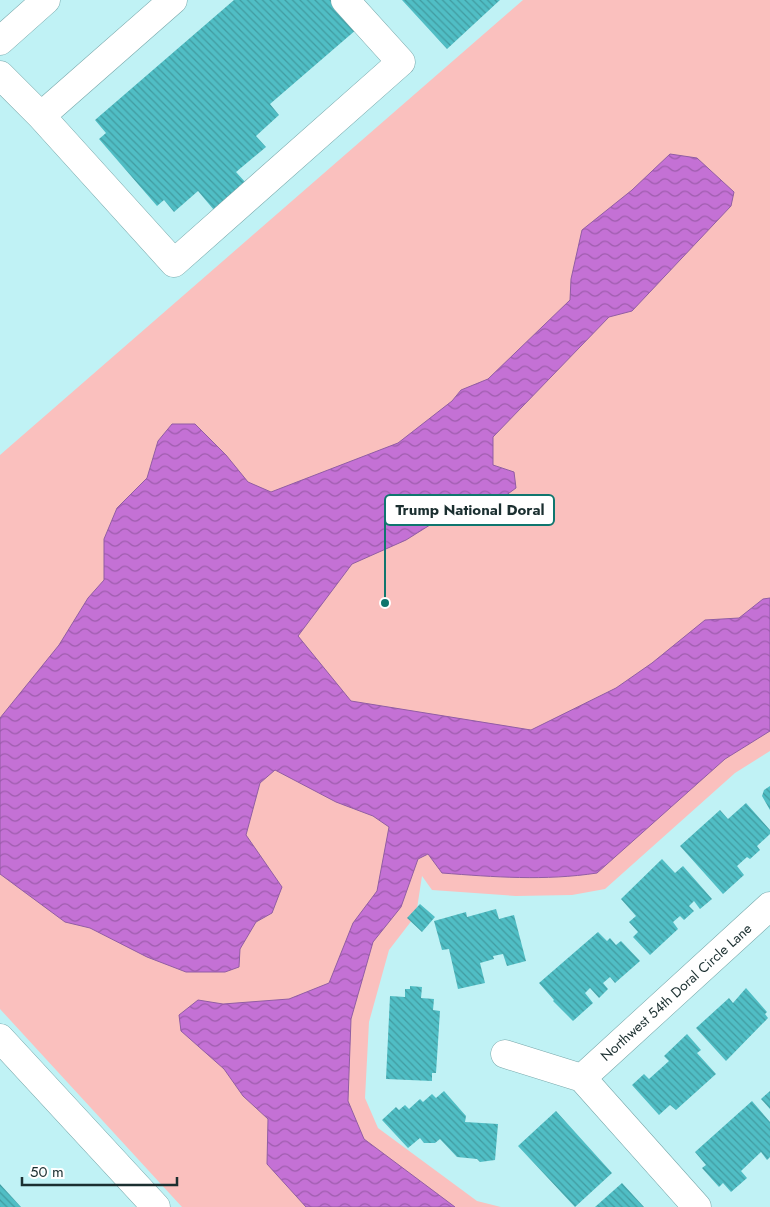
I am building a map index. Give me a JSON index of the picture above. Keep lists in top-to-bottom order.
{
  "streets": {
    "street": ["Northwest 54th Doral Circle Lane"]
  },
  "places": ["Trump National Doral"],
  "scale_bar": "50 m"
}
